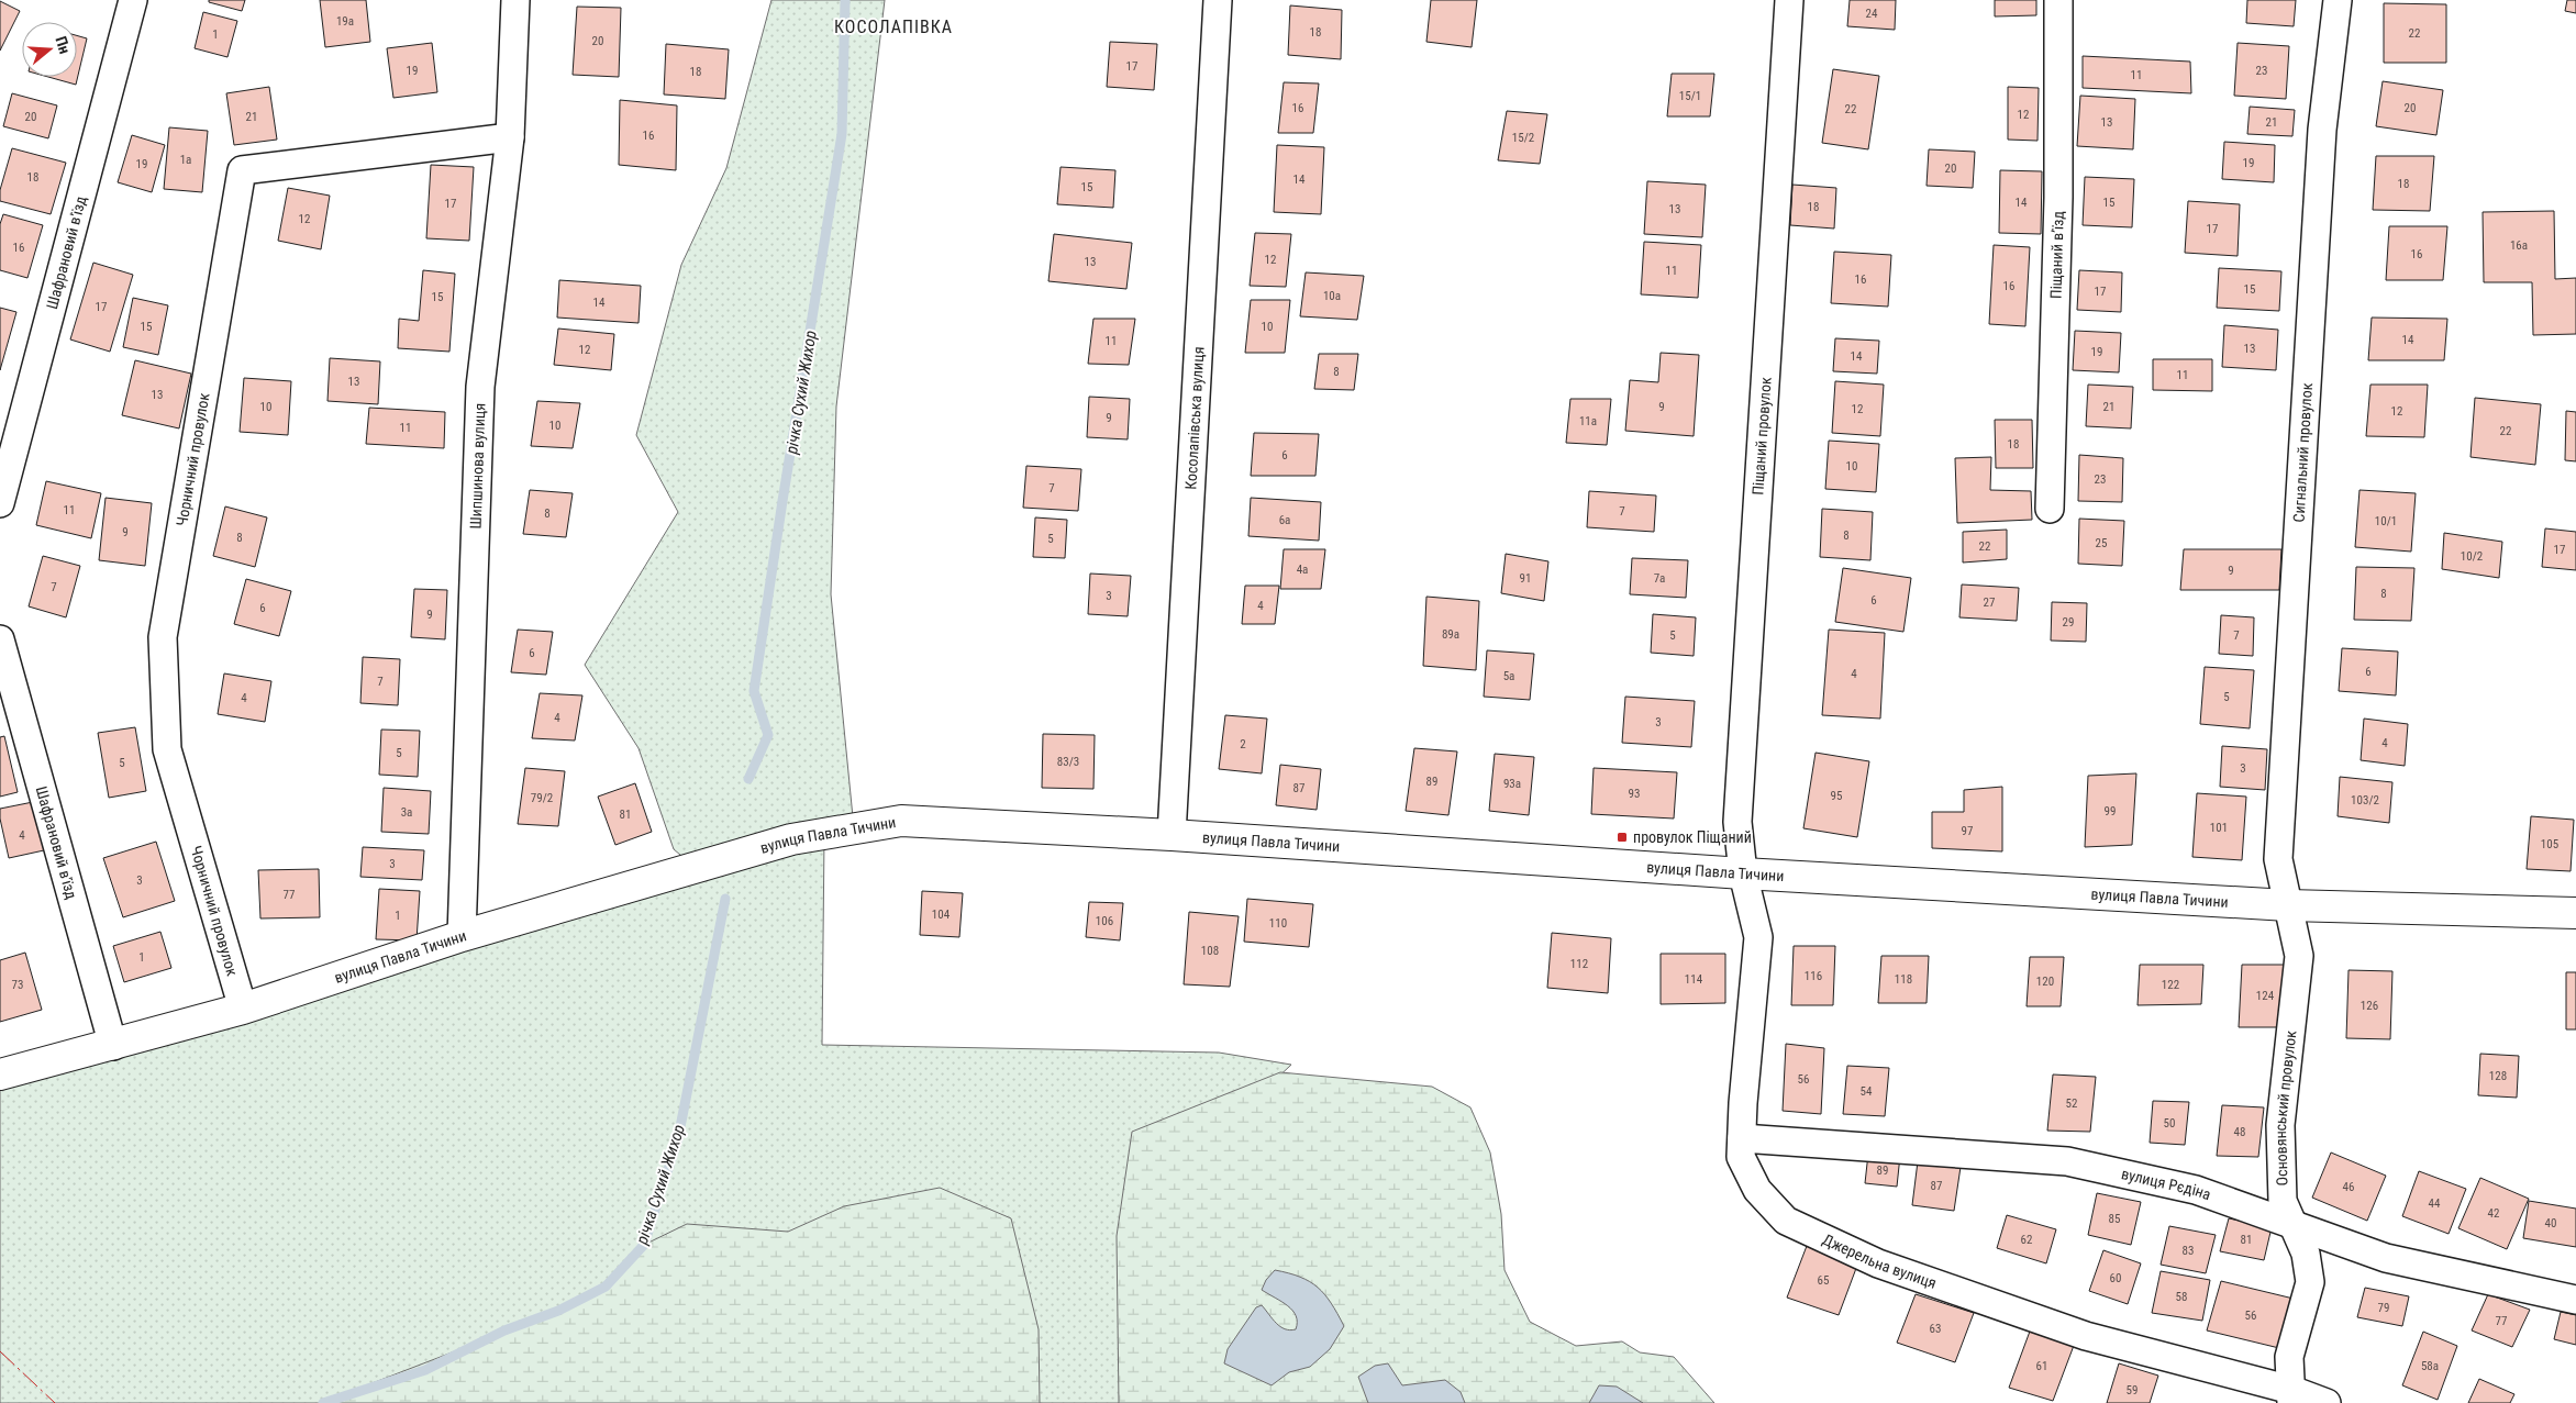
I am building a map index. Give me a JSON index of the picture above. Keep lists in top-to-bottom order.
{
  "streets": {
    "main road": ["вулиця Павла Тичини"],
    "street": [
      "Шафрановий в'їзд",
      "Піщаний в’їзд",
      "Косолапівська вулиця",
      "Піщаний провулок",
      "Сигнальний провулок",
      "Чорничний провулок",
      "Шипшинова вулиця",
      "Основянський провулок",
      "вулиця Рєдіна",
      "Джерельна вулиця"
    ]
  },
  "crossings": [
    ["Шафрановий в'їзд", "вулиця Павла Тичини"],
    ["Косолапівська вулиця", "вулиця Павла Тичини"],
    ["Піщаний провулок", "вулиця Павла Тичини"],
    ["Піщаний провулок", "Джерельна вулиця"],
    ["Сигнальний провулок", "вулиця Павла Тичини"],
    ["Сигнальний провулок", "Основянський провулок"],
    ["Чорничний провулок", "Шипшинова вулиця"],
    ["Чорничний провулок", "вулиця Павла Тичини"],
    ["Шипшинова вулиця", "вулиця Павла Тичини"],
    ["вулиця Павла Тичини", "Основянський провулок"],
    ["вулиця Павла Тичини", "Джерельна вулиця"],
    ["Основянський провулок", "вулиця Рєдіна"],
    ["Основянський провулок", "Джерельна вулиця"],
    ["вулиця Рєдіна", "Джерельна вулиця"]
  ],
  "districts": ["КОСОЛАПІВКА"],
  "water": ["річка Сухий Жихор"],
  "places": {
    "transit": ["провулок Піщаний"]
  },
  "house_numbers": [
    "24",
    "19а",
    "18",
    "22",
    "1",
    "20",
    "17",
    "19",
    "23",
    "18",
    "11",
    "15/1",
    "16",
    "20",
    "22",
    "12",
    "20",
    "21",
    "13",
    "21",
    "16",
    "15/2",
    "1а",
    "19",
    "19",
    "20",
    "18",
    "14",
    "18",
    "15",
    "14",
    "15",
    "17",
    "18",
    "13",
    "12",
    "17",
    "16а",
    "16",
    "16",
    "12",
    "13",
    "11",
    "16",
    "16",
    "15",
    "17",
    "10а",
    "15",
    "14",
    "17",
    "15",
    "10",
    "14",
    "11",
    "13",
    "12",
    "19",
    "14",
    "8",
    "11",
    "13",
    "13",
    "10",
    "9",
    "21",
    "12",
    "12",
    "9",
    "11а",
    "10",
    "11",
    "22",
    "18",
    "6",
    "10",
    "23",
    "7",
    "11",
    "7",
    "8",
    "6а",
    "10/1",
    "9",
    "8",
    "8",
    "5",
    "25",
    "22",
    "17",
    "10/2",
    "4а",
    "9",
    "91",
    "7а",
    "7",
    "8",
    "3",
    "6",
    "27",
    "4",
    "6",
    "9",
    "29",
    "89а",
    "5",
    "7",
    "6",
    "6",
    "4",
    "5а",
    "7",
    "5",
    "4",
    "4",
    "3",
    "4",
    "2",
    "5",
    "83/3",
    "5",
    "3",
    "89",
    "93а",
    "87",
    "93",
    "95",
    "79/2",
    "103/2",
    "99",
    "3а",
    "81",
    "101",
    "97",
    "4",
    "105",
    "3",
    "3",
    "77",
    "104",
    "1",
    "106",
    "110",
    "108",
    "1",
    "112",
    "116",
    "114",
    "118",
    "120",
    "73",
    "122",
    "124",
    "126",
    "128",
    "56",
    "54",
    "52",
    "50",
    "48",
    "89",
    "87",
    "46",
    "44",
    "42",
    "85",
    "40",
    "62",
    "81",
    "83",
    "60",
    "65",
    "58",
    "79",
    "56",
    "77",
    "63",
    "61",
    "58а",
    "59"
  ],
  "north": "right"
}
